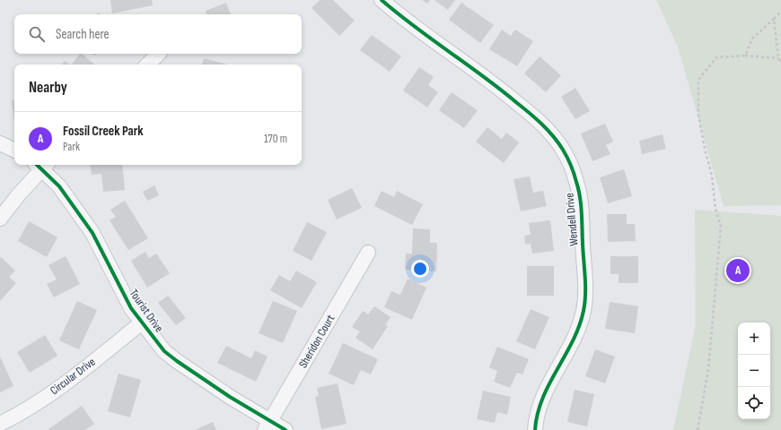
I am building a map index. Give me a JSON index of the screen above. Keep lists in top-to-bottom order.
{
  "streets": {
    "street": [
      "Wendell Drive",
      "Tourist Drive",
      "Sheridon Court",
      "Circular Drive"
    ]
  },
  "crossings": [
    ["Tourist Drive", "Sheridon Court"],
    ["Tourist Drive", "Circular Drive"]
  ],
  "page": {
    "search": "Search here",
    "heading": "Nearby",
    "list": [
      {
        "mark": "A",
        "name": "Fossil Creek Park",
        "note": "Park",
        "value": "170 m"
      }
    ],
    "pins": "A",
    "map_buttons": ["+", "−"]
  }
}
